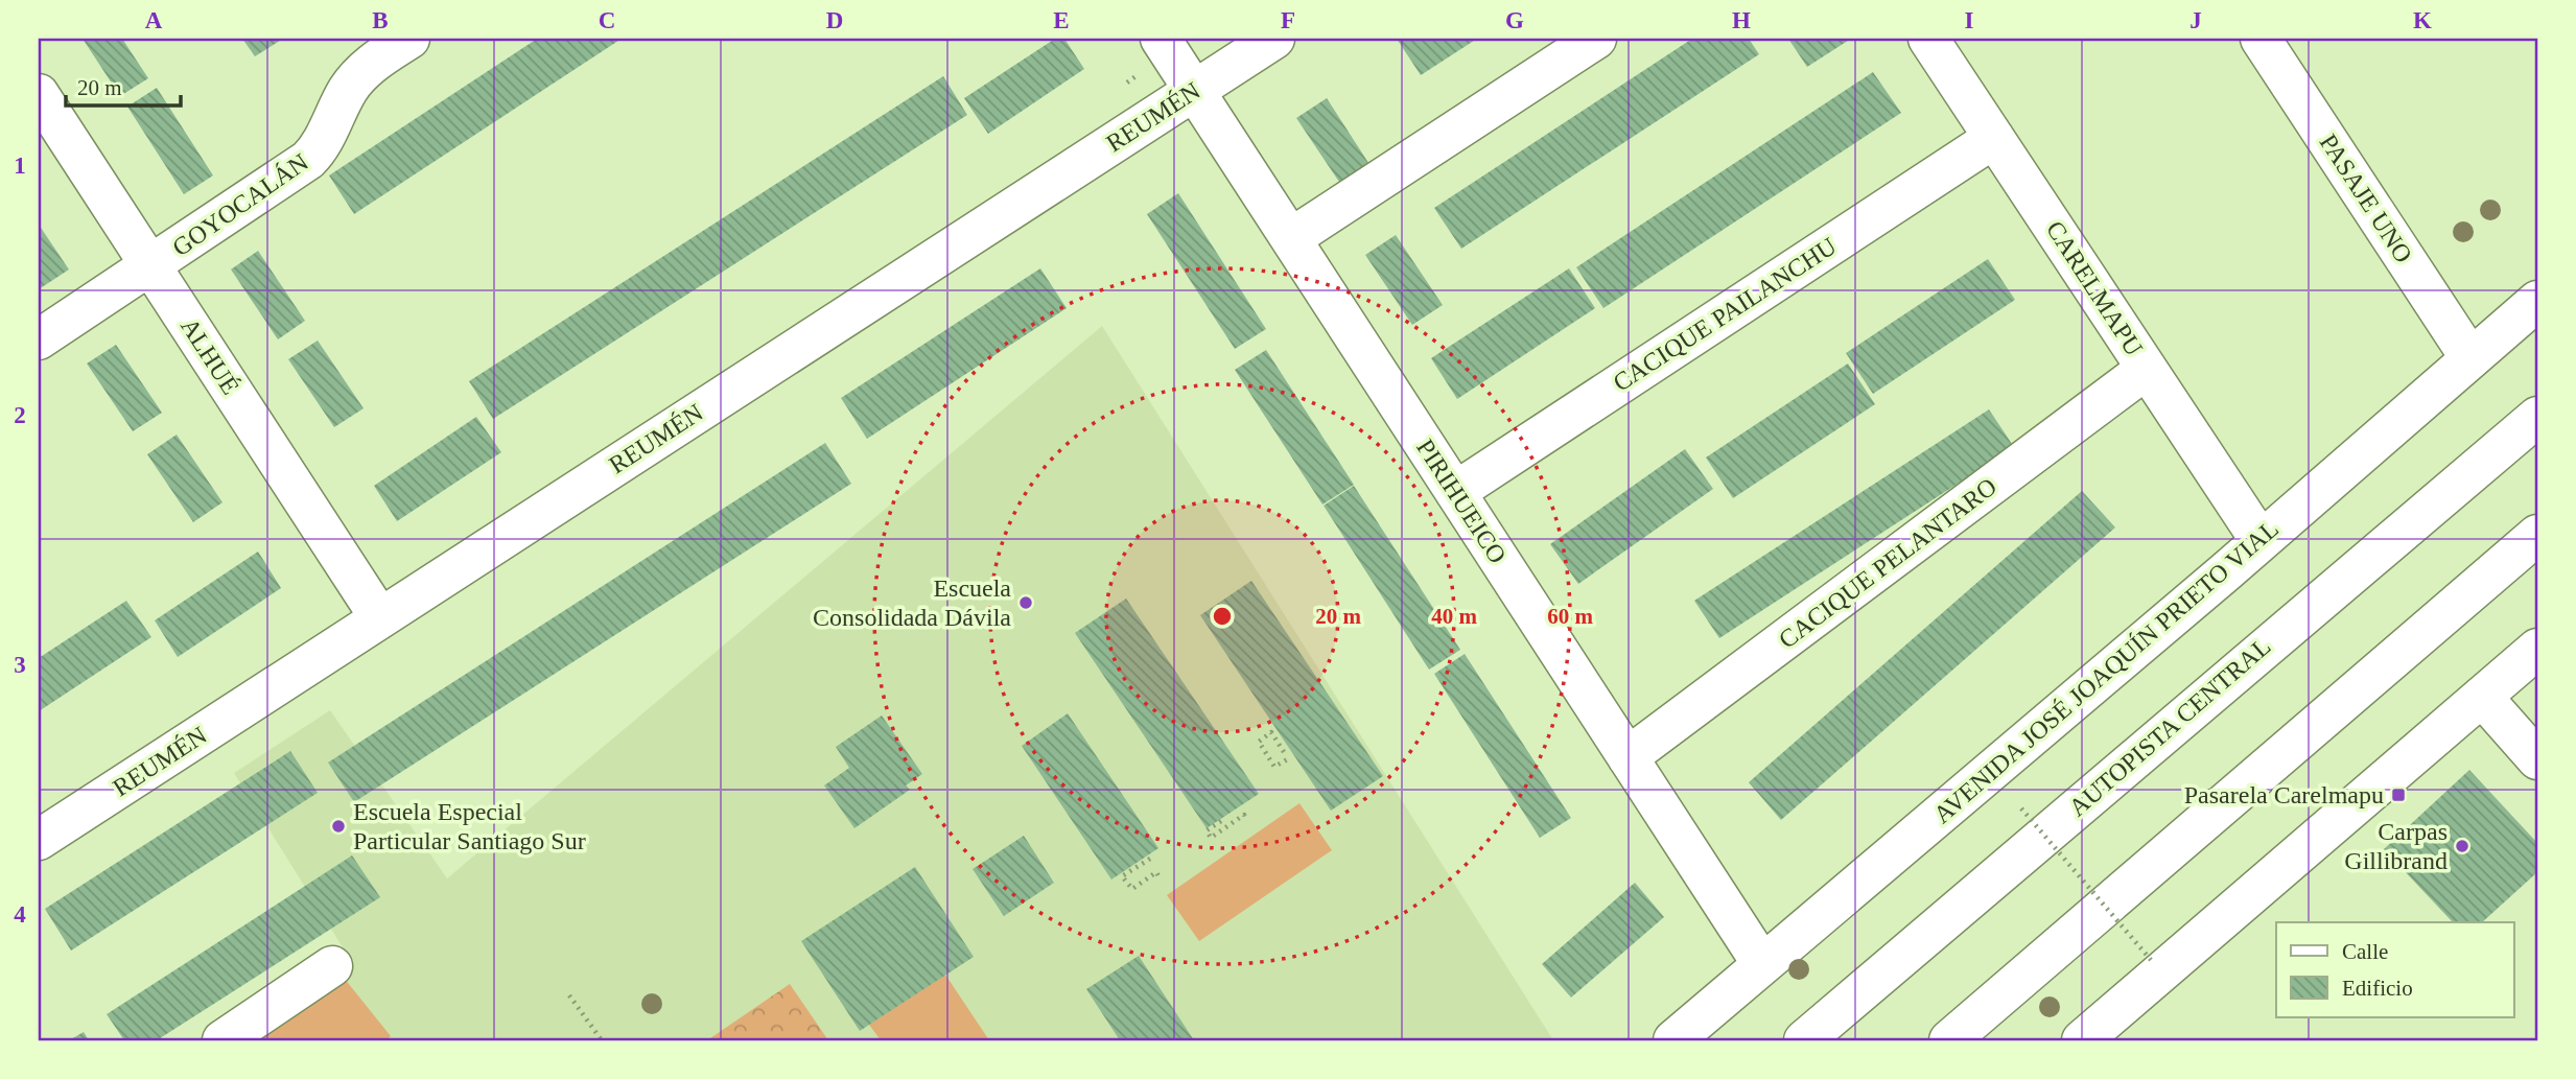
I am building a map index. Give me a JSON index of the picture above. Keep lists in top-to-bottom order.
{
  "streets": {
    "main road": [
      "REUMÉN",
      "PASAJE UNO",
      "GOYOCALÁN",
      "CARELMAPU",
      "CACIQUE PAILANCHU",
      "ALHUÉ",
      "PIRIHUEICO",
      "CACIQUE PELANTARO",
      "AVENIDA JOSÉ JOAQUÍN PRIETO VIAL",
      "AUTOPISTA CENTRAL"
    ]
  },
  "crossings": [
    ["REUMÉN", "ALHUÉ"],
    ["REUMÉN", "PIRIHUEICO"],
    ["PASAJE UNO", "AVENIDA JOSÉ JOAQUÍN PRIETO VIAL"],
    ["GOYOCALÁN", "ALHUÉ"],
    ["CARELMAPU", "CACIQUE PAILANCHU"],
    ["CARELMAPU", "CACIQUE PELANTARO"],
    ["CARELMAPU", "AVENIDA JOSÉ JOAQUÍN PRIETO VIAL"],
    ["CACIQUE PAILANCHU", "PIRIHUEICO"],
    ["PIRIHUEICO", "CACIQUE PELANTARO"],
    ["PIRIHUEICO", "AVENIDA JOSÉ JOAQUÍN PRIETO VIAL"]
  ],
  "places": {
    "other": ["Escuela Consolidada Dávila", "Escuela Especial Particular Santiago Sur", "Carpas Gillibrand"],
    "transit": ["Pasarela Carelmapu"]
  },
  "legend": ["Calle", "Edificio"],
  "scale_bar": "20 m",
  "grid": {
    "columns": [
      "A",
      "B",
      "C",
      "D",
      "E",
      "F",
      "G",
      "H",
      "I",
      "J",
      "K"
    ],
    "rows": [
      "1",
      "2",
      "3",
      "4"
    ]
  },
  "rings": ["20 m", "40 m", "60 m"]
}
